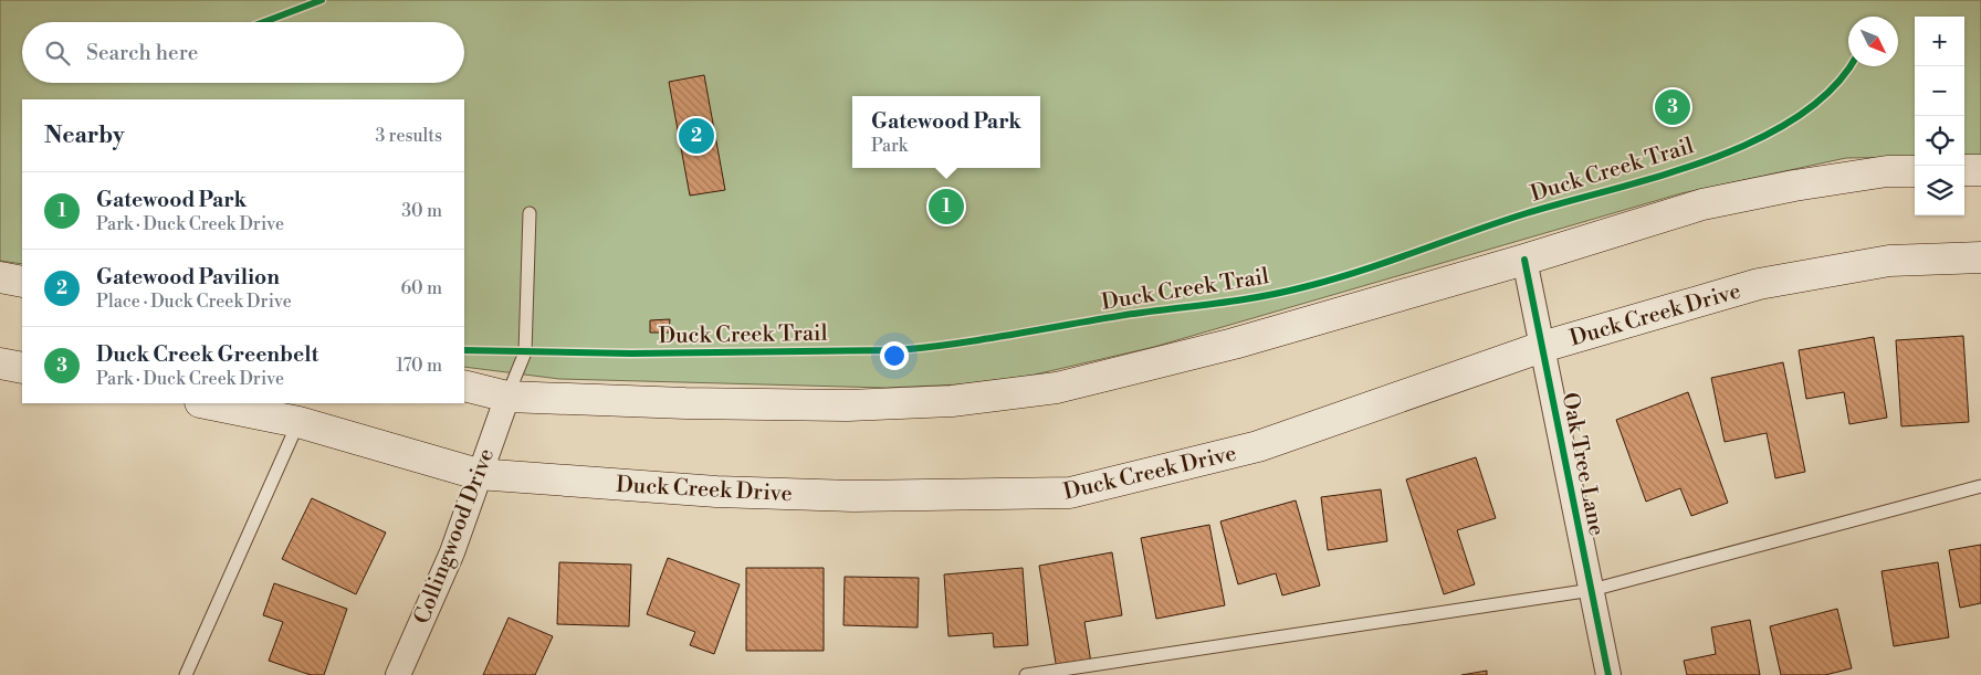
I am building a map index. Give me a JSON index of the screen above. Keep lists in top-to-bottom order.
{
  "streets": {
    "main road": ["Duck Creek Drive"],
    "street": ["Oak Tree Lane", "Collingwood Drive"],
    "cycle path": ["Duck Creek Trail"]
  },
  "crossings": [
    ["Duck Creek Drive", "Oak Tree Lane"],
    ["Duck Creek Drive", "Collingwood Drive"]
  ],
  "north": "bottom right",
  "page": {
    "map_buttons": ["+", "−"],
    "search": "Search here",
    "pins": ["3", "2", "1"],
    "popup": ["Gatewood Park", "Park"],
    "heading": ["Nearby", "3 results"],
    "list": [
      {
        "mark": "1",
        "name": "Gatewood Park",
        "note": "Park · Duck Creek Drive",
        "value": "30 m"
      },
      {
        "mark": "2",
        "name": "Gatewood Pavilion",
        "note": "Place · Duck Creek Drive",
        "value": "60 m"
      },
      {
        "mark": "3",
        "name": "Duck Creek Greenbelt",
        "note": "Park · Duck Creek Drive",
        "value": "170 m"
      }
    ]
  }
}
